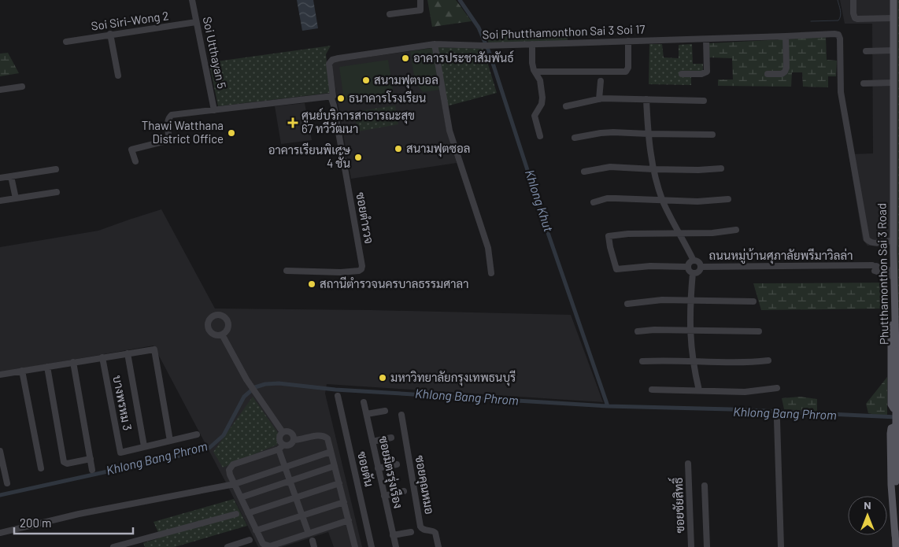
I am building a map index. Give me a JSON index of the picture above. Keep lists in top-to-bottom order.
{
  "streets": {
    "main road": ["Phutthamonthon Sai 3 Road"],
    "street": [
      "Soi Siri-Wong 2",
      "Soi Phutthamonthon Sai 3 Soi 17",
      "Soi Utthayan 5",
      "ซอยตำรวจ",
      "ถนนหมู่บ้านศุภาลัยพรีมาวิลล่า",
      "บางพรหม 3",
      "ซอยตัน",
      "ซอยมิตรรุ่งเรือง",
      "ซอยคุณหมอ",
      "ซอยชัยสิทธิ์"
    ]
  },
  "crossings": [
    ["Soi Siri-Wong 2", "Soi Utthayan 5"],
    ["Soi Phutthamonthon Sai 3 Soi 17", "ซอยตำรวจ"],
    ["Soi Phutthamonthon Sai 3 Soi 17", "Phutthamonthon Sai 3 Road"],
    ["ถนนหมู่บ้านศุภาลัยพรีมาวิลล่า", "Phutthamonthon Sai 3 Road"]
  ],
  "water": ["Khlong Khut", "Khlong Bang Phrom"],
  "places": {
    "other": [
      "อาคารประชาสัมพันธ์",
      "สนามฟุตบอล",
      "ธนาคารโรงเรียน",
      "Thawi Watthana District Office",
      "สนามฟุตซอล",
      "อาคารเรียนพิเศษ 4 ชั้น",
      "สถานีตำรวจนครบาลธรรมศาลา",
      "มหาวิทยาลัยกรุงเทพธนบุรี"
    ],
    "health": ["ศูนย์บริการสาธารณะสุข 67 ทวีวัฒนา"]
  },
  "scale_bar": "200 m",
  "north": "top"
}
